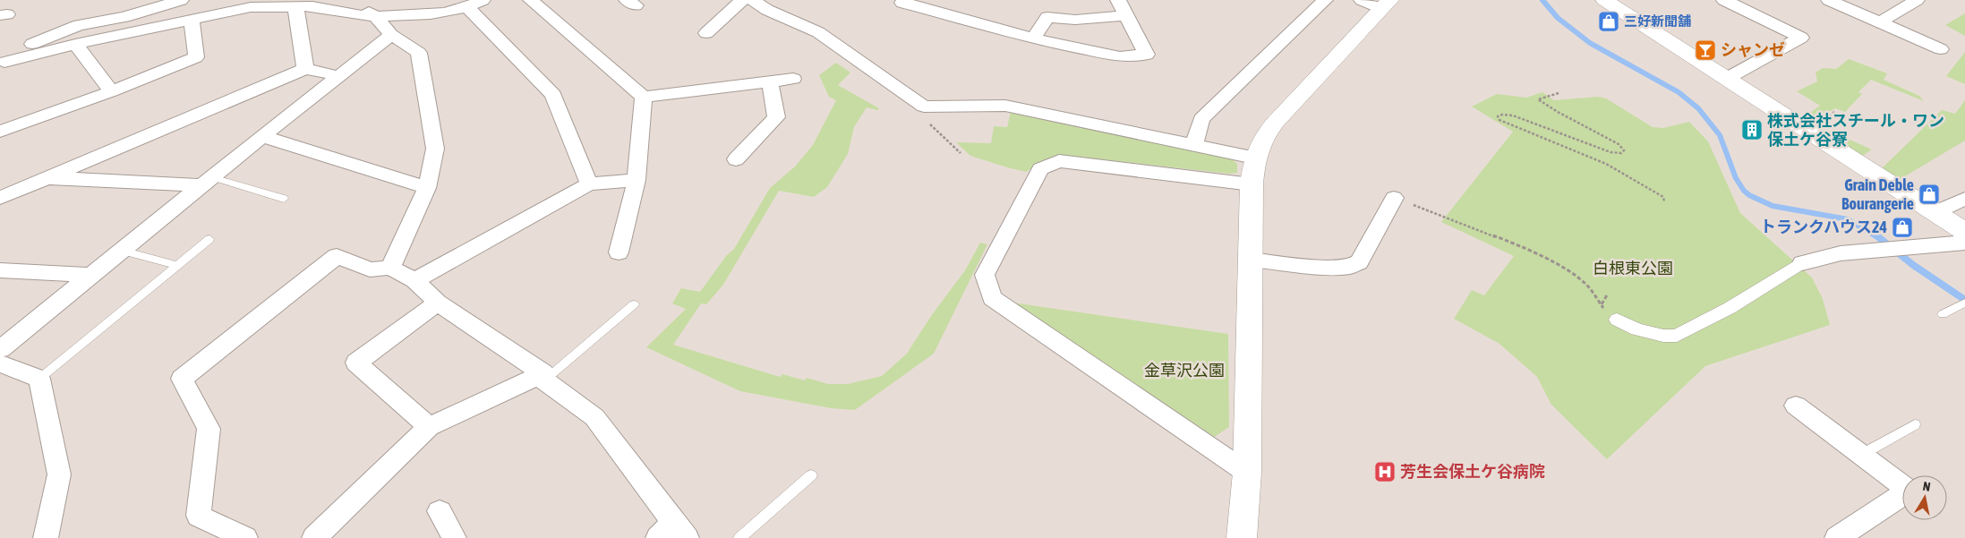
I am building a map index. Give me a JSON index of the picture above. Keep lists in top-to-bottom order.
{
  "parks": ["白根東公園", "金草沢公園"],
  "places": {
    "shop": ["三好新聞舗", "Grain Deble Bourangerie", "トランクハウス24"],
    "bar": ["シャンゼ"],
    "building": ["株式会社スチール・ワン 保土ケ谷寮"],
    "hospital": ["芳生会保土ケ谷病院"]
  },
  "north": "top"
}
